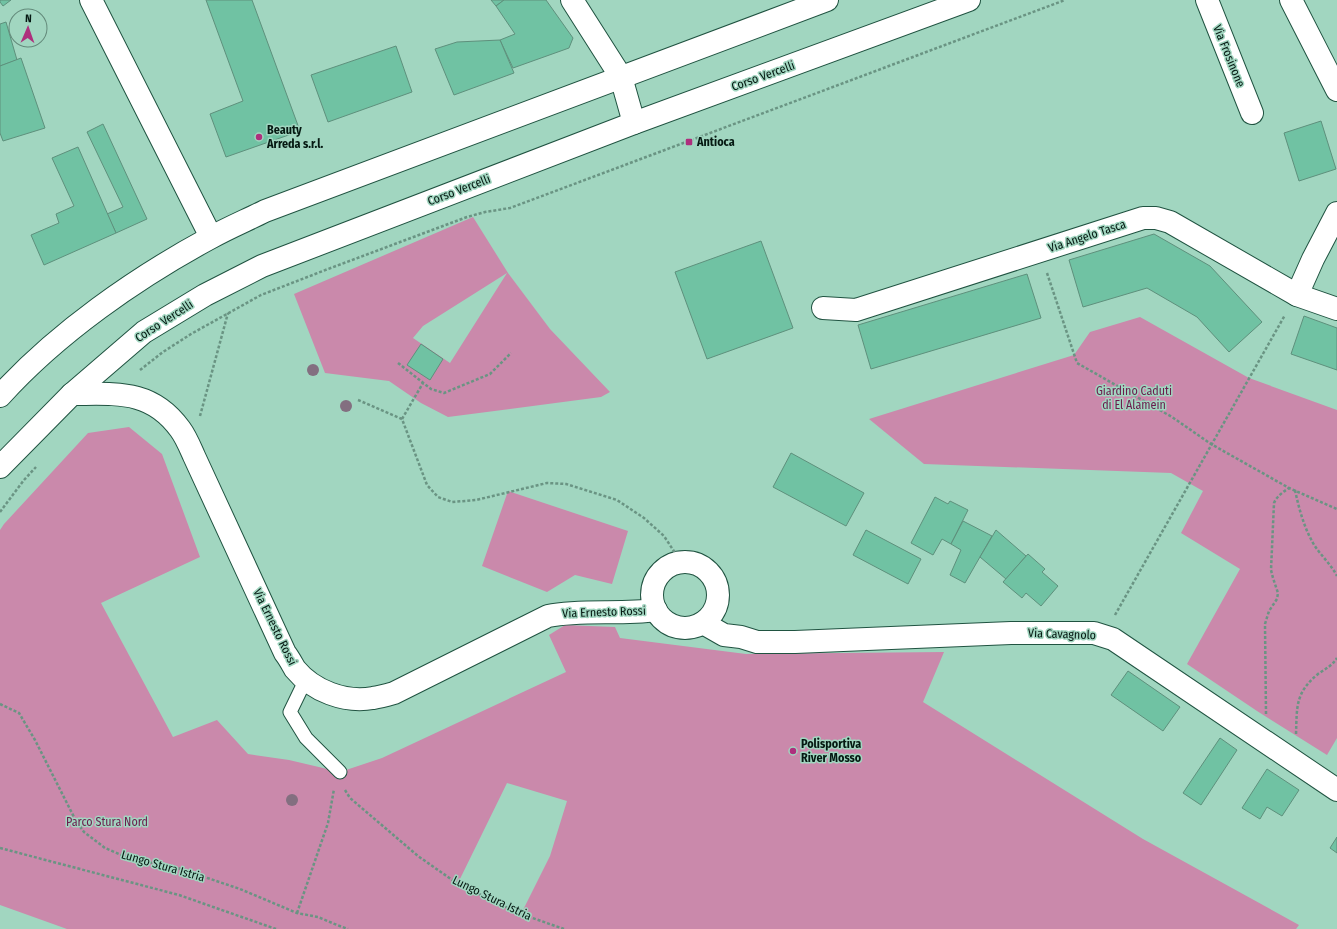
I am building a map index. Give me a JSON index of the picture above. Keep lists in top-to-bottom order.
{
  "streets": {
    "street": [
      "Via Frosinone",
      "Corso Vercelli",
      "Via Angelo Tasca",
      "Via Ernesto Rossi",
      "Via Cavagnolo"
    ],
    "path": ["Lungo Stura Istria"]
  },
  "crossings": [
    ["Corso Vercelli", "Via Ernesto Rossi"],
    ["Via Ernesto Rossi", "Via Cavagnolo"]
  ],
  "parks": ["Giardino Caduti di El Alamein", "Parco Stura Nord"],
  "places": {
    "other": ["Beauty Arreda s.r.l.", "Polisportiva River Mosso"],
    "transit": ["Antioca"]
  },
  "north": "top"
}
